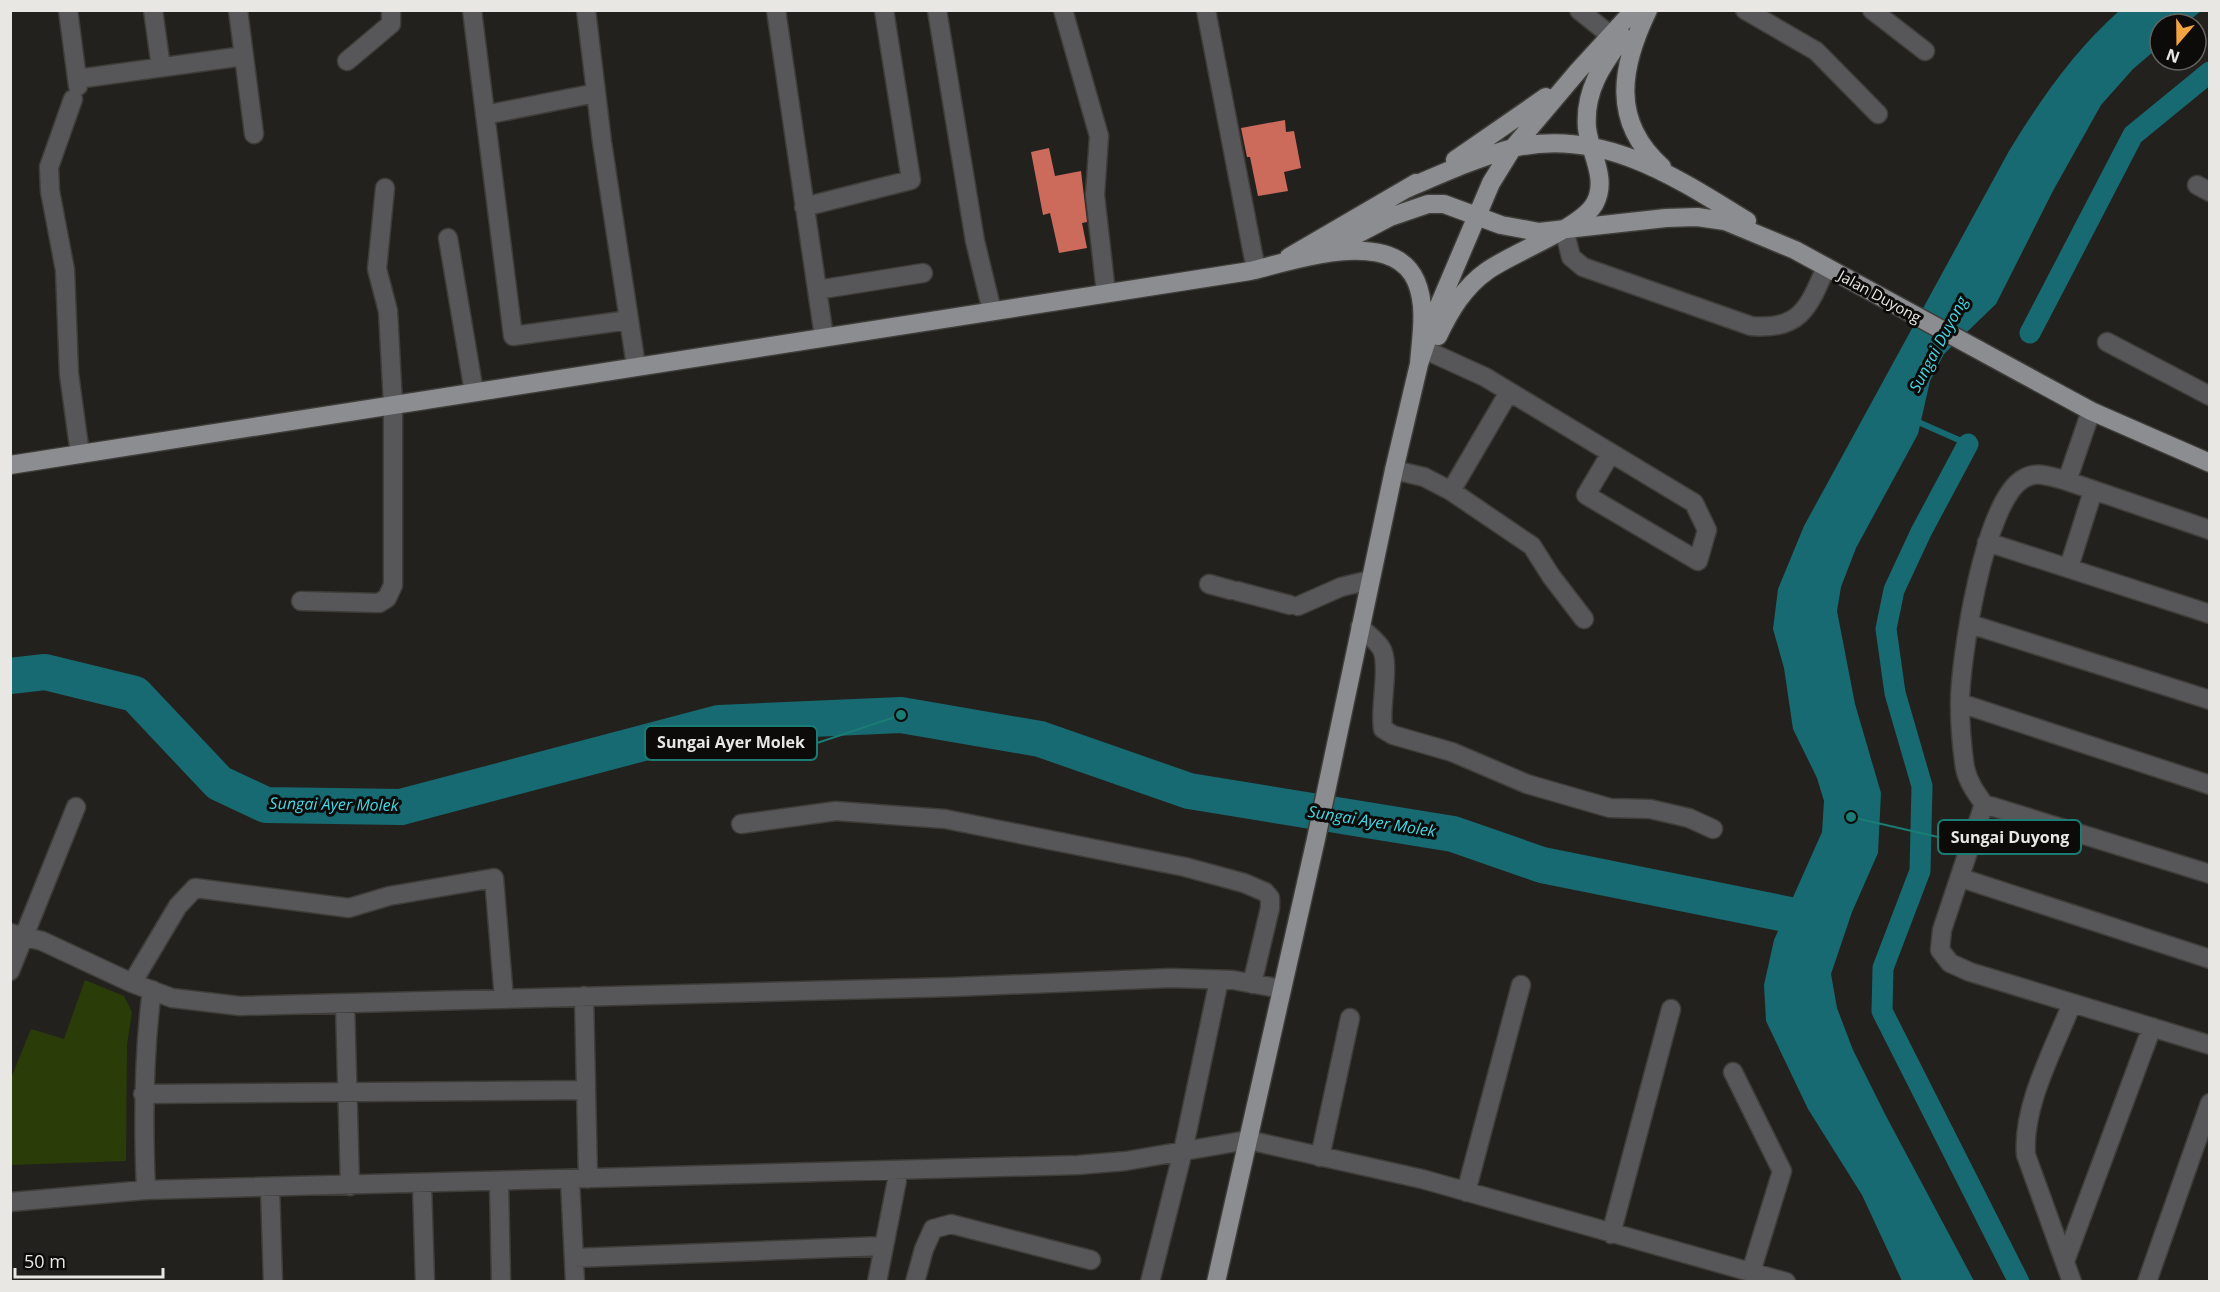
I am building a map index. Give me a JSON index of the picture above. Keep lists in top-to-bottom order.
{
  "streets": {
    "main road": ["Jalan Duyong"]
  },
  "water": ["Sungai Duyong", "Sungai Ayer Molek"],
  "places": ["Sungai Ayer Molek", "Sungai Duyong"],
  "scale_bar": "50 m",
  "north": "bottom"
}
